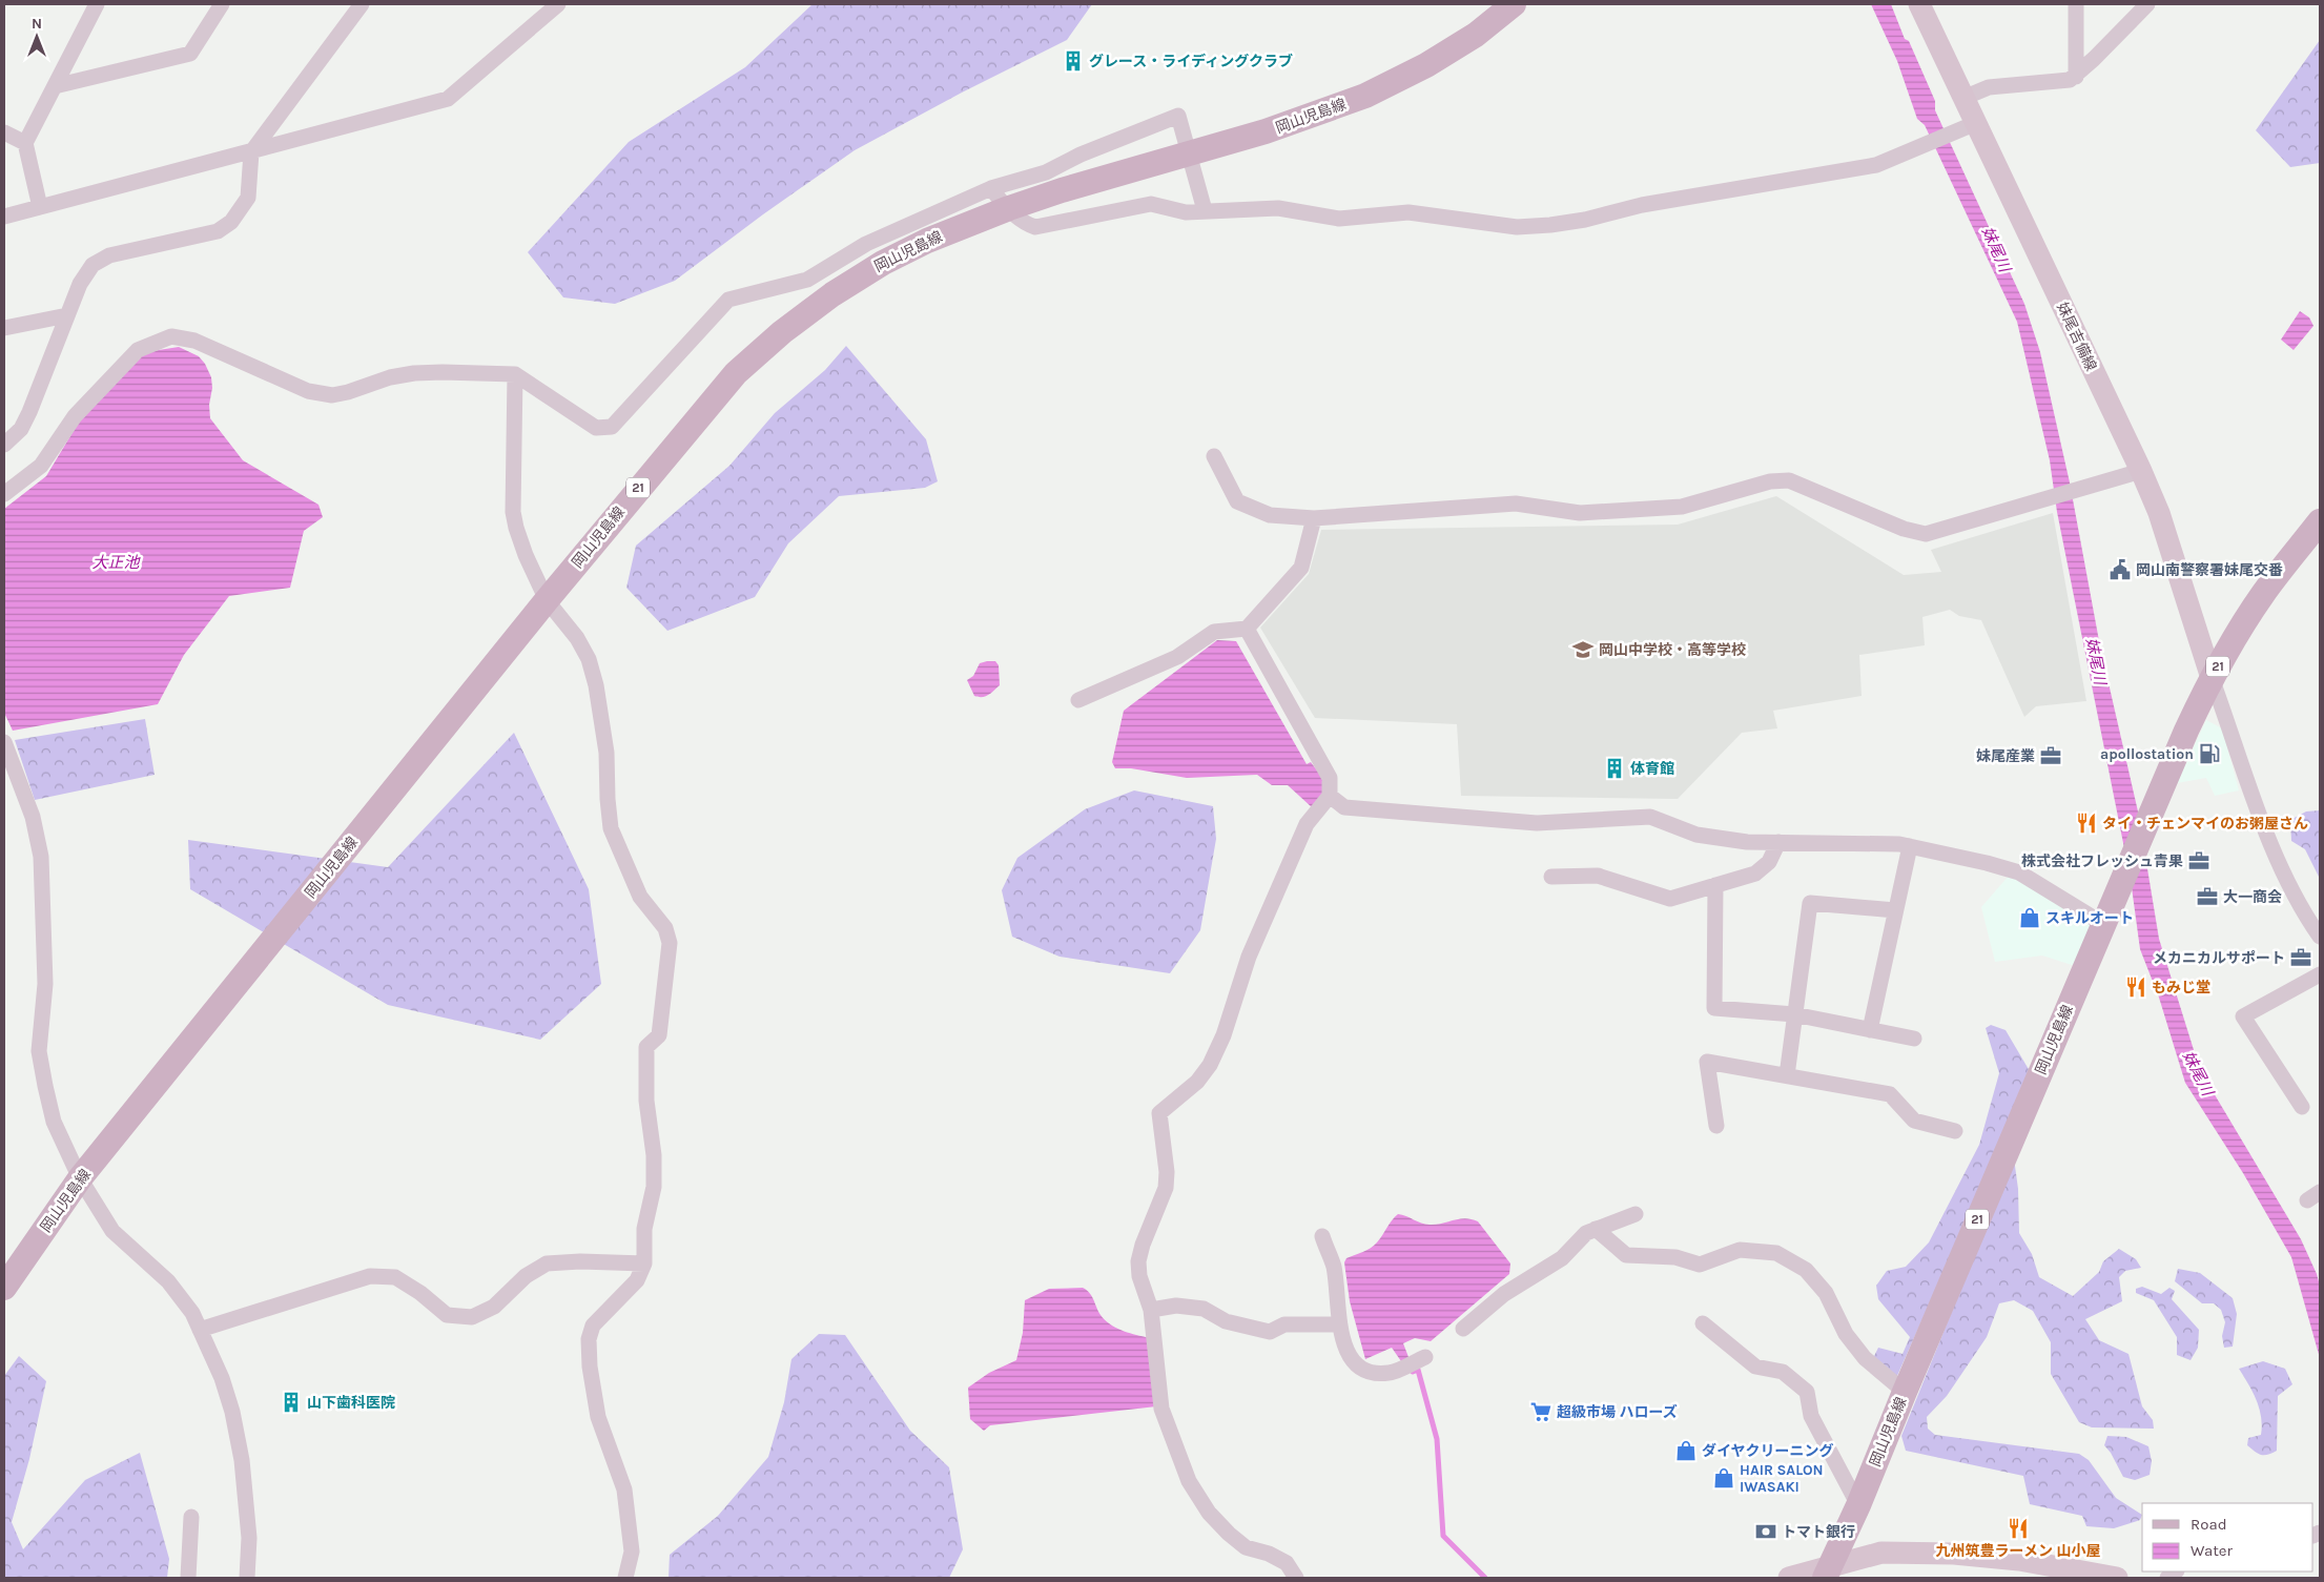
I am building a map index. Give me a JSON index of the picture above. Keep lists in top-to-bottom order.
{
  "streets": {
    "main road": ["岡山児島線", "妹尾吉備線", "21"]
  },
  "crossings": [
    ["岡山児島線", "妹尾吉備線"]
  ],
  "water": ["妹尾川", "大正池"],
  "places": {
    "building": ["グレース・ライディングクラブ", "体育館", "山下歯科医院"],
    "public building": ["岡山南警察署妹尾交番"],
    "school or university": ["岡山中学校・高等学校"],
    "fuel station": ["apollostation"],
    "office": [
      "妹尾産業",
      "株式会社フレッシュ青果",
      "大一商会",
      "メカニカルサポート"
    ],
    "restaurant": ["タイ・チェンマイのお粥屋さん", "もみじ堂", "九州筑豊ラーメン 山小屋"],
    "shop": ["スキルオート", "ダイヤクリーニング", "HAIR SALON IWASAKI"],
    "supermarket": ["超級市場 ハローズ"],
    "bank": ["トマト銀行"]
  },
  "legend": ["Road", "Water"],
  "north": "top"
}
